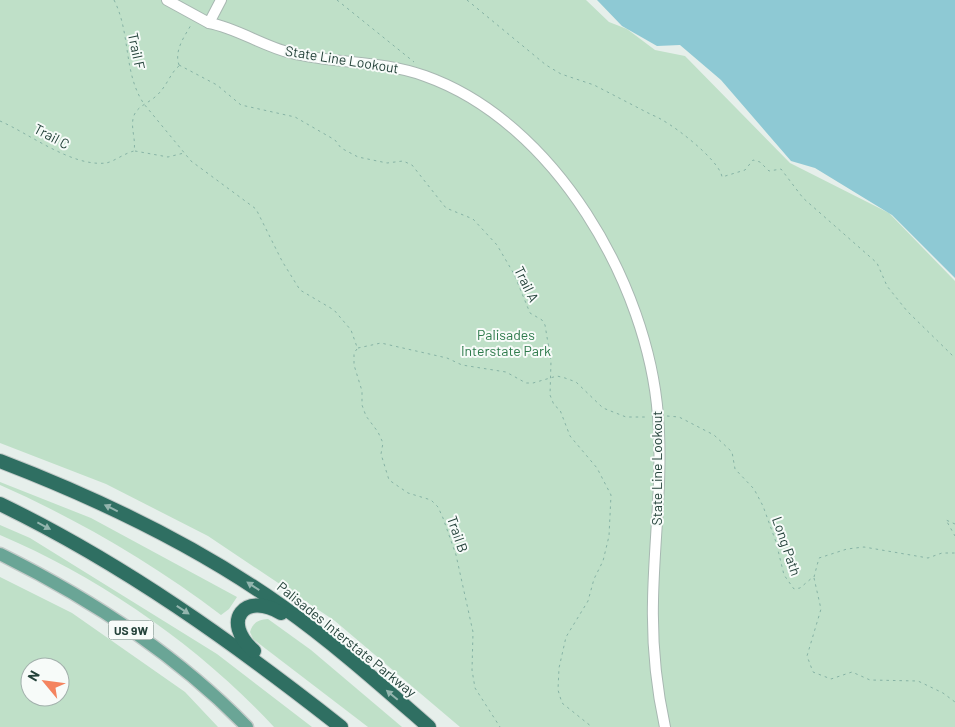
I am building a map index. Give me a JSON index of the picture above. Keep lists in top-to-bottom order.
{
  "streets": {
    "highway": ["Palisades Interstate Parkway"],
    "main road": ["US 9W"],
    "street": ["State Line Lookout"],
    "path": [
      "Trail F",
      "Trail C",
      "Trail A",
      "Trail B",
      "Long Path"
    ]
  },
  "crossings": [
    ["State Line Lookout", "Long Path"],
    ["Trail A", "Long Path"]
  ],
  "parks": ["Palisades Interstate Park"],
  "north": "top left"
}
